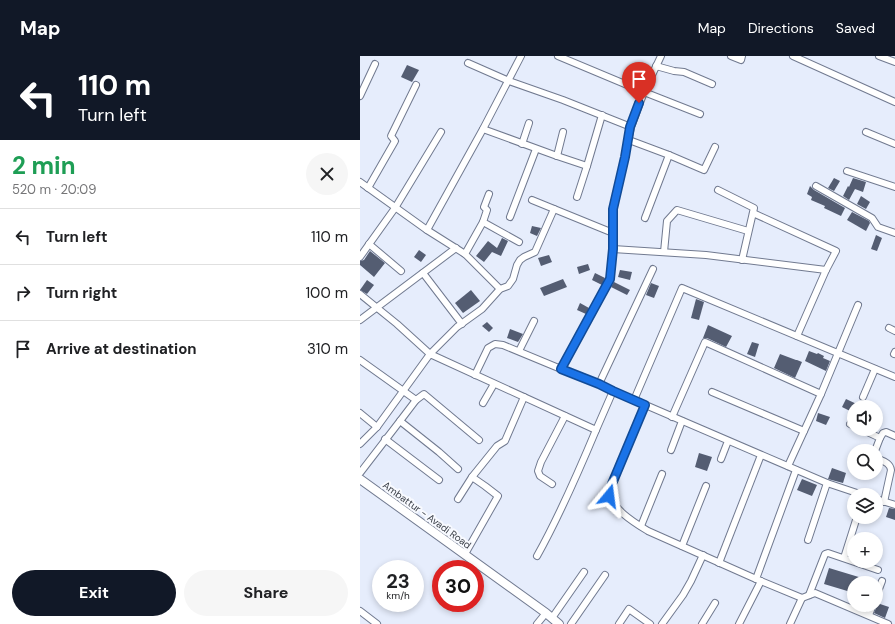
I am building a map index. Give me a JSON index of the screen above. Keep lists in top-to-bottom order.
{
  "streets": {
    "street": ["Ambattur - Avadi Road"]
  },
  "page": {
    "header": "Map",
    "nav": ["Map", "Directions", "Saved"],
    "turn": ["110 m", "Turn left"],
    "heading": ["2 min", "520 m · 20:09"],
    "list": [
      {
        "name": "Turn left",
        "value": "110 m"
      },
      {
        "name": "Turn right",
        "value": "100 m"
      },
      {
        "name": "Arrive at destination",
        "value": "310 m"
      }
    ],
    "map_buttons": ["+", "−"],
    "speed": "23 km/h",
    "limit": "30",
    "buttons": ["Exit", "Share"]
  }
}
